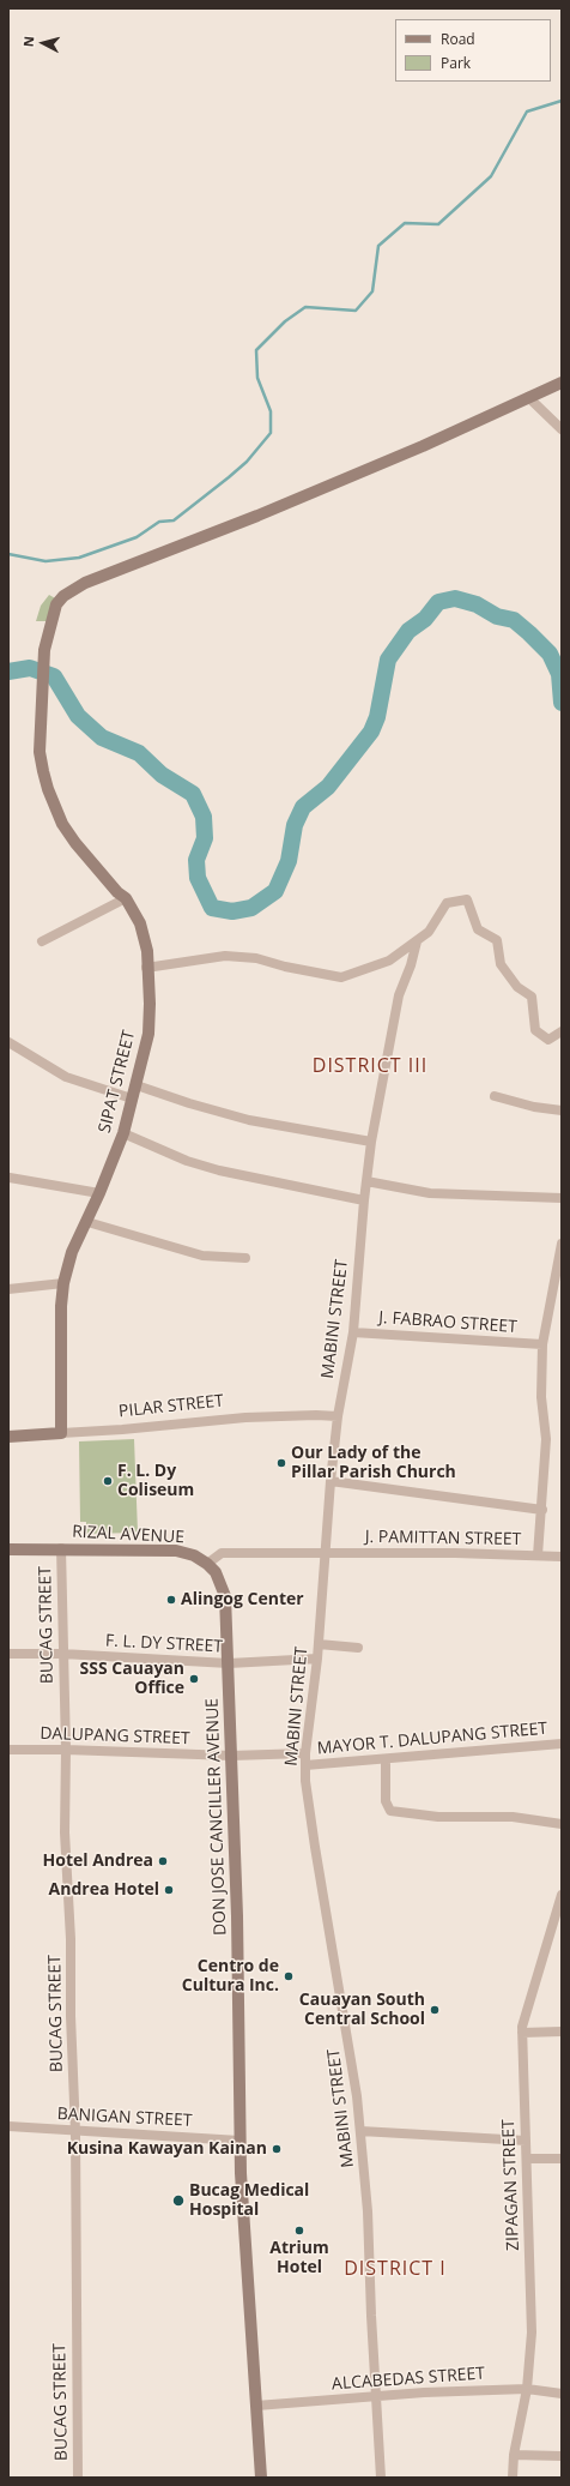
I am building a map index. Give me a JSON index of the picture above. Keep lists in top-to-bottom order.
{
  "streets": {
    "street": [
      "SIPAT STREET",
      "MABINI STREET",
      "J. FABRAO STREET",
      "PILAR STREET",
      "RIZAL AVENUE",
      "J. PAMITTAN STREET",
      "BUCAG STREET",
      "F. L. DY STREET",
      "DALUPANG STREET",
      "MAYOR T. DALUPANG STREET",
      "DON JOSE CANCILLER AVENUE",
      "BANIGAN STREET",
      "ZIPAGAN STREET",
      "ALCABEDAS STREET"
    ]
  },
  "crossings": [
    ["SIPAT STREET", "PILAR STREET"],
    ["MABINI STREET", "J. FABRAO STREET"],
    ["MABINI STREET", "PILAR STREET"],
    ["MABINI STREET", "J. PAMITTAN STREET"],
    ["MABINI STREET", "F. L. DY STREET"],
    ["MABINI STREET", "DALUPANG STREET"],
    ["MABINI STREET", "MAYOR T. DALUPANG STREET"],
    ["MABINI STREET", "ALCABEDAS STREET"],
    ["RIZAL AVENUE", "BUCAG STREET"],
    ["RIZAL AVENUE", "DON JOSE CANCILLER AVENUE"],
    ["BUCAG STREET", "F. L. DY STREET"],
    ["BUCAG STREET", "DALUPANG STREET"],
    ["BUCAG STREET", "BANIGAN STREET"],
    ["F. L. DY STREET", "DON JOSE CANCILLER AVENUE"],
    ["DALUPANG STREET", "DON JOSE CANCILLER AVENUE"],
    ["DON JOSE CANCILLER AVENUE", "BANIGAN STREET"],
    ["DON JOSE CANCILLER AVENUE", "ALCABEDAS STREET"],
    ["ZIPAGAN STREET", "ALCABEDAS STREET"]
  ],
  "districts": ["DISTRICT III", "DISTRICT I"],
  "places": [
    "Our Lady of the Pillar Parish Church",
    "F. L. Dy Coliseum",
    "Alingog Center",
    "SSS Cauayan Office",
    "Hotel Andrea",
    "Andrea Hotel",
    "Centro de Cultura Inc.",
    "Cauayan South Central School",
    "Kusina Kawayan Kainan",
    "Bucag Medical Hospital",
    "Atrium Hotel"
  ],
  "legend": ["Road", "Park"],
  "north": "left"
}
